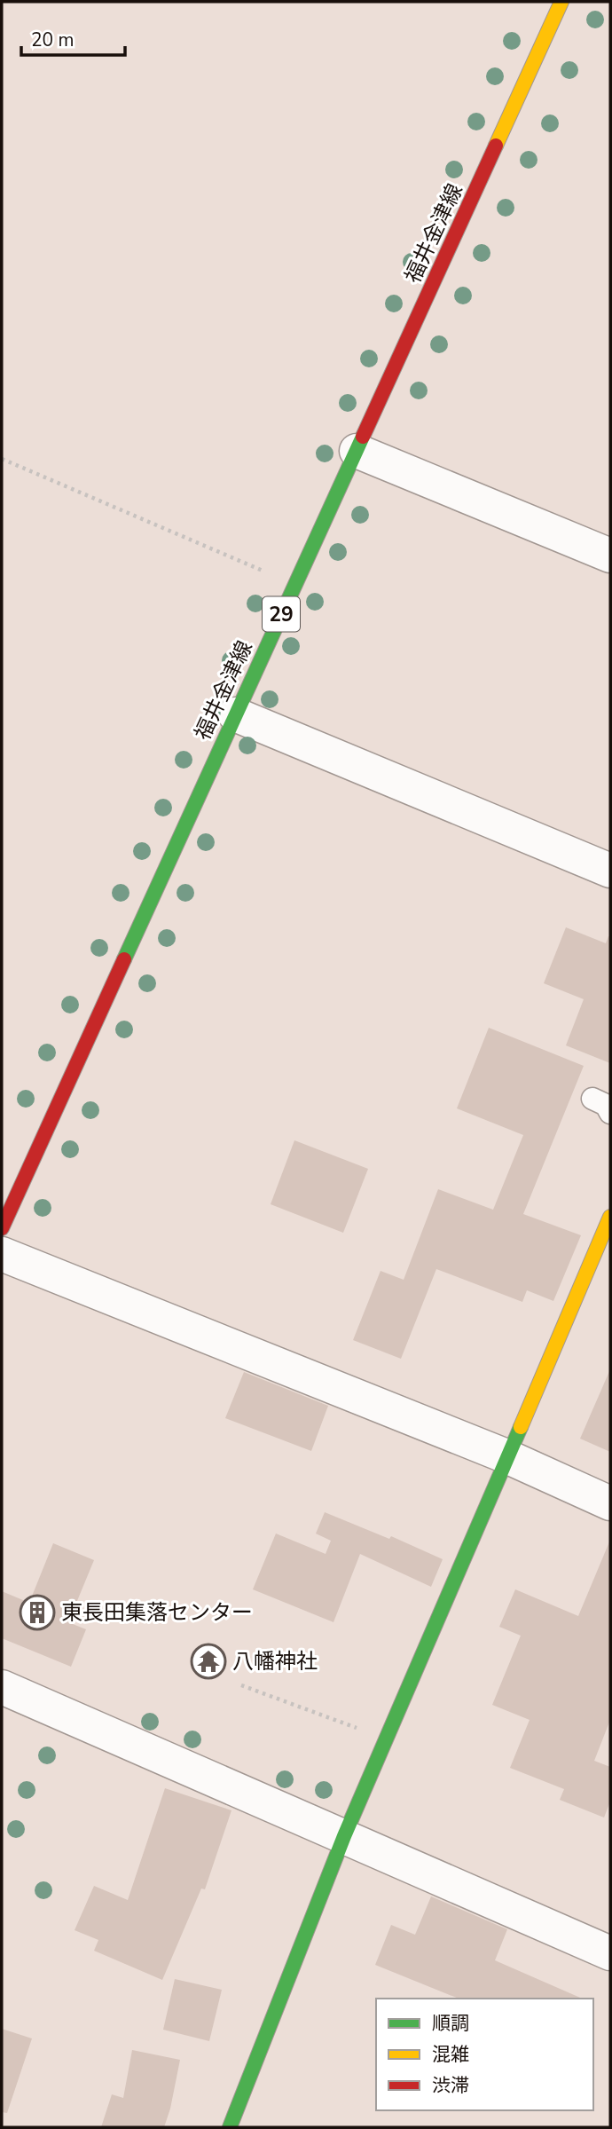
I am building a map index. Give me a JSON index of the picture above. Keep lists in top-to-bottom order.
{
  "streets": {
    "main road": ["福井金津線", "29"]
  },
  "places": {
    "building": ["東長田集落センター"],
    "temple": ["八幡神社"]
  },
  "legend": ["順調", "混雑", "渋滞"],
  "scale_bar": "20 m"
}
